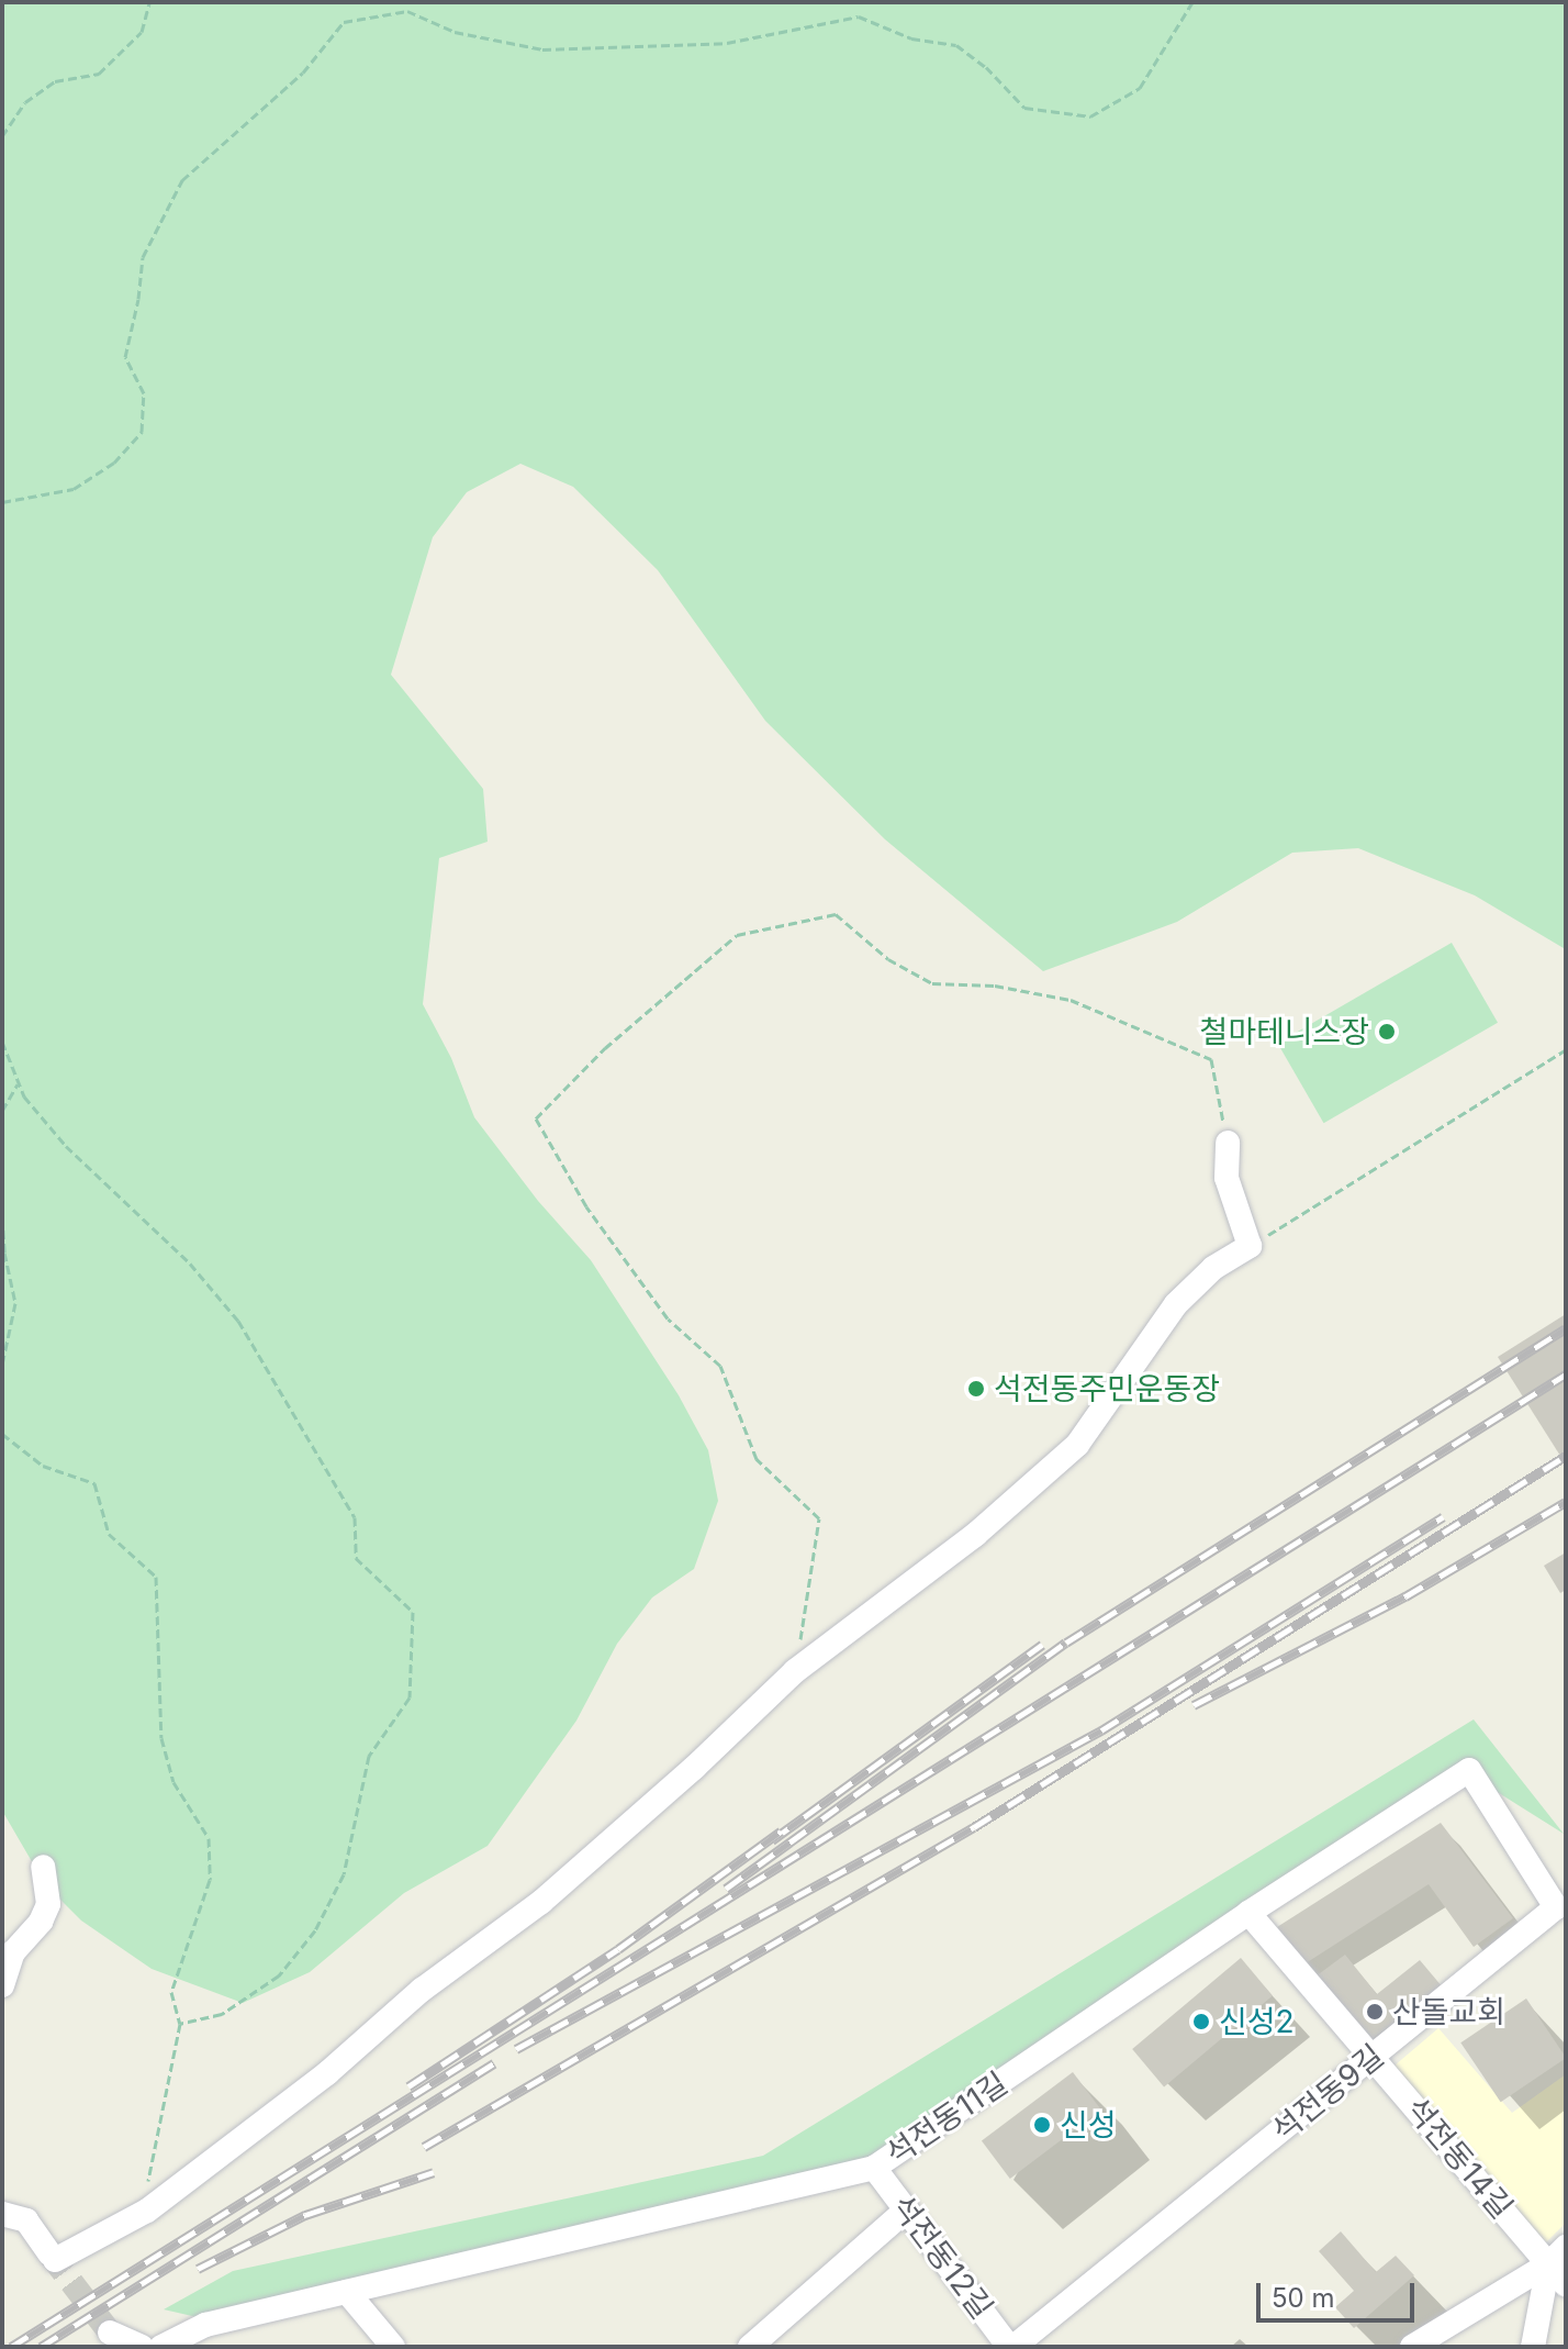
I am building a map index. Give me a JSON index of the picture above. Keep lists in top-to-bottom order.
{
  "streets": {
    "street": [
      "석전동9길",
      "석전동11길",
      "석전동14길",
      "석전동12길"
    ]
  },
  "crossings": [
    ["석전동9길", "석전동11길"],
    ["석전동9길", "석전동14길"],
    ["석전동9길", "석전동12길"],
    ["석전동11길", "석전동14길"],
    ["석전동11길", "석전동12길"]
  ],
  "places": [
    "철마테니스장",
    "석전동주민운동장",
    "산돌교회",
    "신성2",
    "신성"
  ],
  "scale_bar": "50 m"
}
